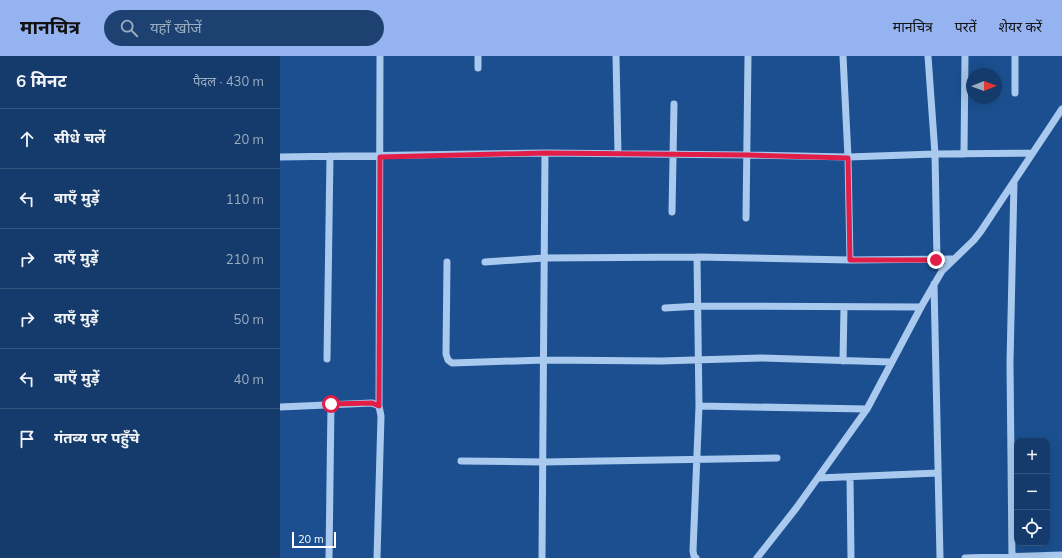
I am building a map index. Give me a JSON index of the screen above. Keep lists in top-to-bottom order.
{
  "scale_bar": "20 m",
  "north": "right",
  "page": {
    "header": "मानचित्र",
    "search": "यहाँ खोजें",
    "nav": ["मानचित्र", "परतें", "शेयर करें"],
    "heading": ["6 मिनट", "पैदल · 430 m"],
    "list": [
      ["सीधे चलें", "20 m"],
      ["बाएँ मुड़ें", "110 m"],
      ["दाएँ मुड़ें", "210 m"],
      ["दाएँ मुड़ें", "50 m"],
      ["बाएँ मुड़ें", "40 m"],
      "गंतव्य पर पहुँचे"
    ],
    "map_buttons": ["+", "−"],
    "scale": "20 m"
  }
}
